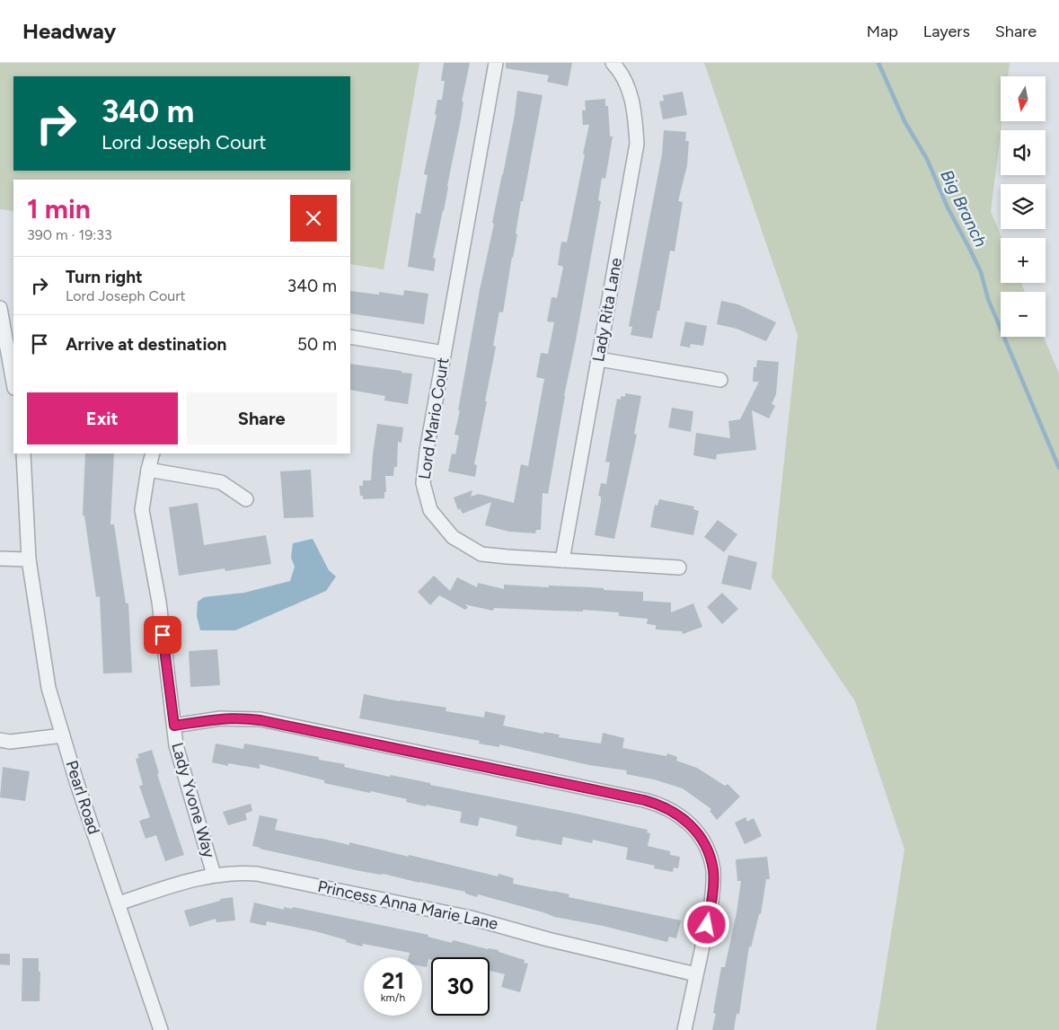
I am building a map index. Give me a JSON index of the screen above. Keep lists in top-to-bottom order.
{
  "streets": {
    "street": [
      "Lady Rita Lane",
      "Lord Mario Court",
      "Pearl Road",
      "Lady Yvone Way",
      "Princess Anna Marie Lane"
    ]
  },
  "crossings": [
    ["Lady Rita Lane", "Lord Mario Court"],
    ["Pearl Road", "Princess Anna Marie Lane"],
    ["Lady Yvone Way", "Princess Anna Marie Lane"]
  ],
  "water": ["Big Branch"],
  "north": "bottom",
  "page": {
    "header": "Headway",
    "nav": ["Map", "Layers", "Share"],
    "map_buttons": ["+", "−"],
    "turn": ["340 m", "Lord Joseph Court"],
    "heading": ["1 min", "390 m · 19:33"],
    "list": [
      {
        "name": "Turn right",
        "note": "Lord Joseph Court",
        "value": "340 m"
      },
      {
        "name": "Arrive at destination",
        "value": "50 m"
      }
    ],
    "buttons": ["Exit", "Share"],
    "speed": "21 km/h",
    "limit": "30"
  }
}
